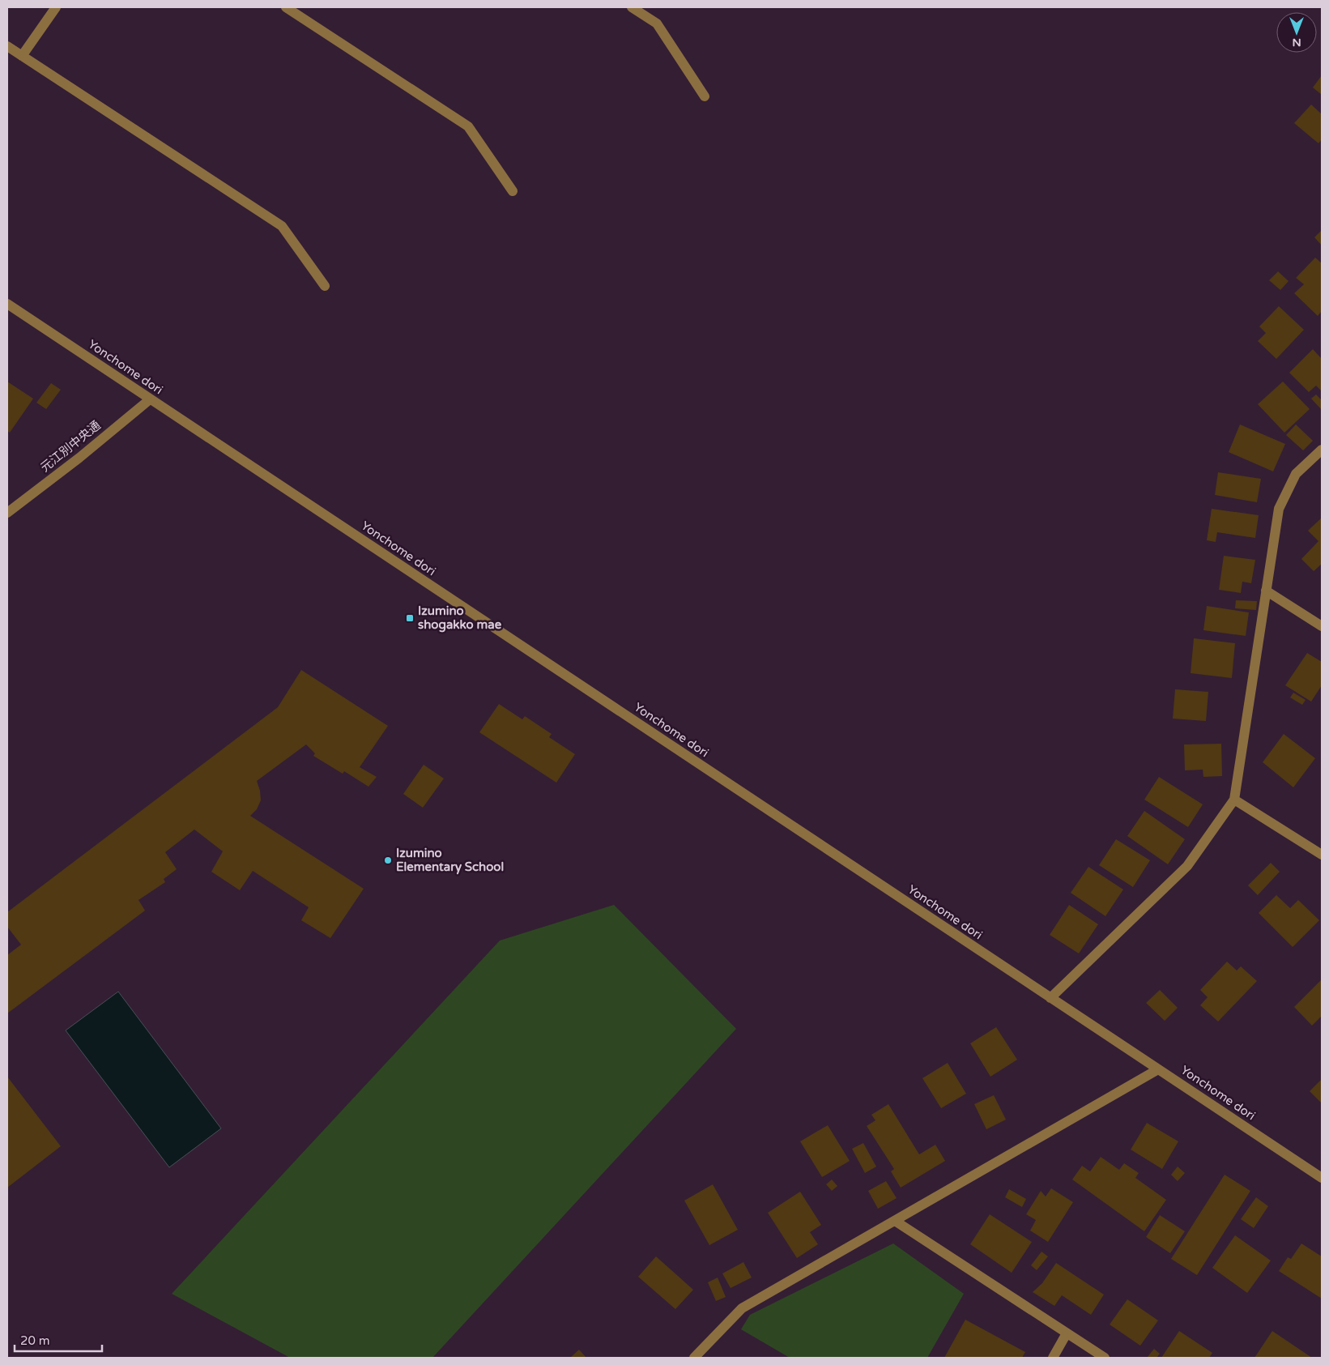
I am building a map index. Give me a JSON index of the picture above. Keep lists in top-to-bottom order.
{
  "streets": {
    "street": ["Yonchome dori", "元江別中央通"]
  },
  "crossings": [
    ["Yonchome dori", "元江別中央通"]
  ],
  "places": {
    "transit": ["Izumino shogakko mae"],
    "other": ["Izumino Elementary School"]
  },
  "scale_bar": "20 m",
  "north": "bottom"
}
